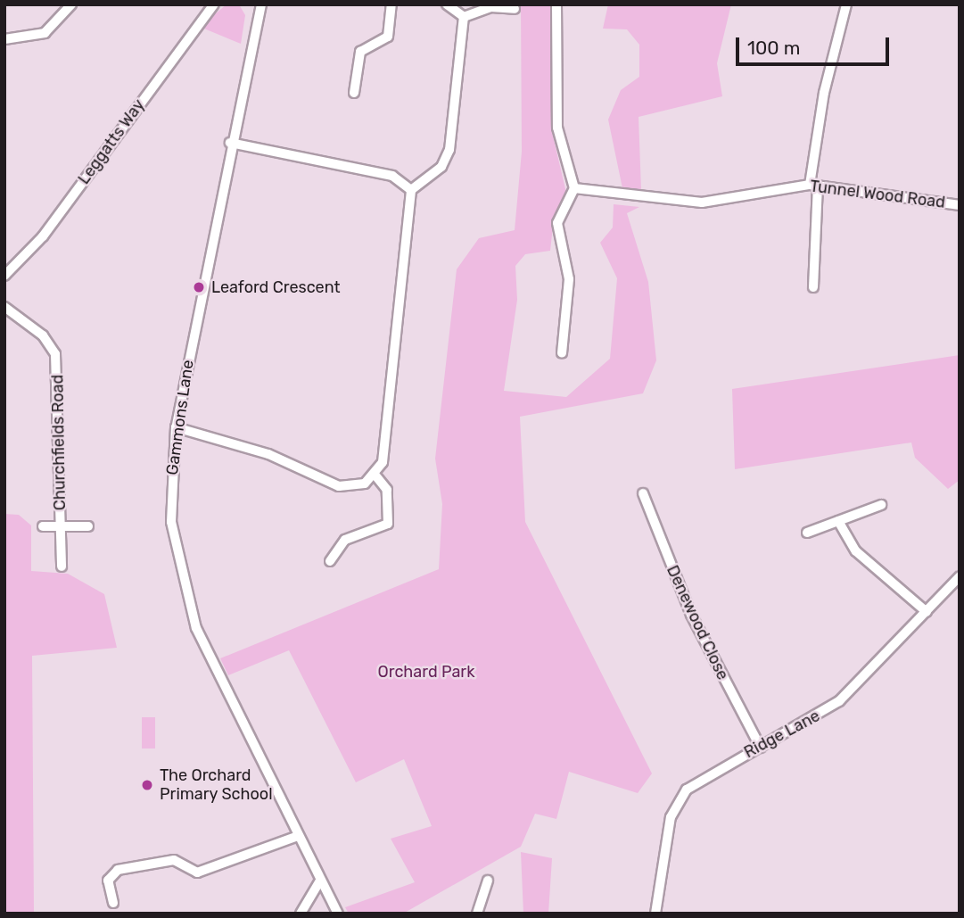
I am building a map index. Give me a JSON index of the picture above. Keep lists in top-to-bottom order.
{
  "streets": {
    "street": [
      "Leggatts Way",
      "Tunnel Wood Road",
      "Gammons Lane",
      "Churchfields Road",
      "Denewood Close",
      "Ridge Lane"
    ]
  },
  "crossings": [
    ["Denewood Close", "Ridge Lane"]
  ],
  "parks": ["Orchard Park"],
  "places": ["Leaford Crescent", "The Orchard Primary School"],
  "scale_bar": "100 m"
}
